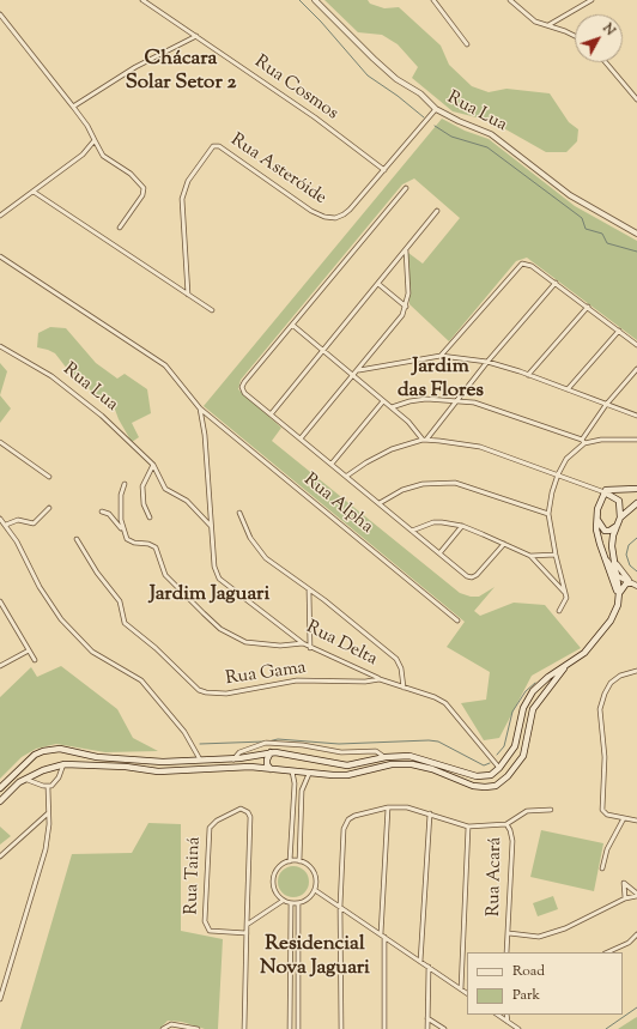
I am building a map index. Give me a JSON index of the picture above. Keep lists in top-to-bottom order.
{
  "streets": {
    "street": [
      "Rua Cosmos",
      "Rua Lua",
      "Rua Asteróide",
      "Rua Alpha",
      "Rua Delta",
      "Rua Gama",
      "Rua Tainá",
      "Rua Acará"
    ]
  },
  "crossings": [
    ["Rua Cosmos", "Rua Asteróide"],
    ["Rua Lua", "Rua Asteróide"],
    ["Rua Alpha", "Rua Delta"],
    ["Rua Delta", "Rua Gama"]
  ],
  "districts": [
    "Chácara Solar Setor 2",
    "Jardim das Flores",
    "Jardim Jaguari",
    "Residencial Nova Jaguari"
  ],
  "legend": ["Road", "Park"],
  "north": "top right"
}
